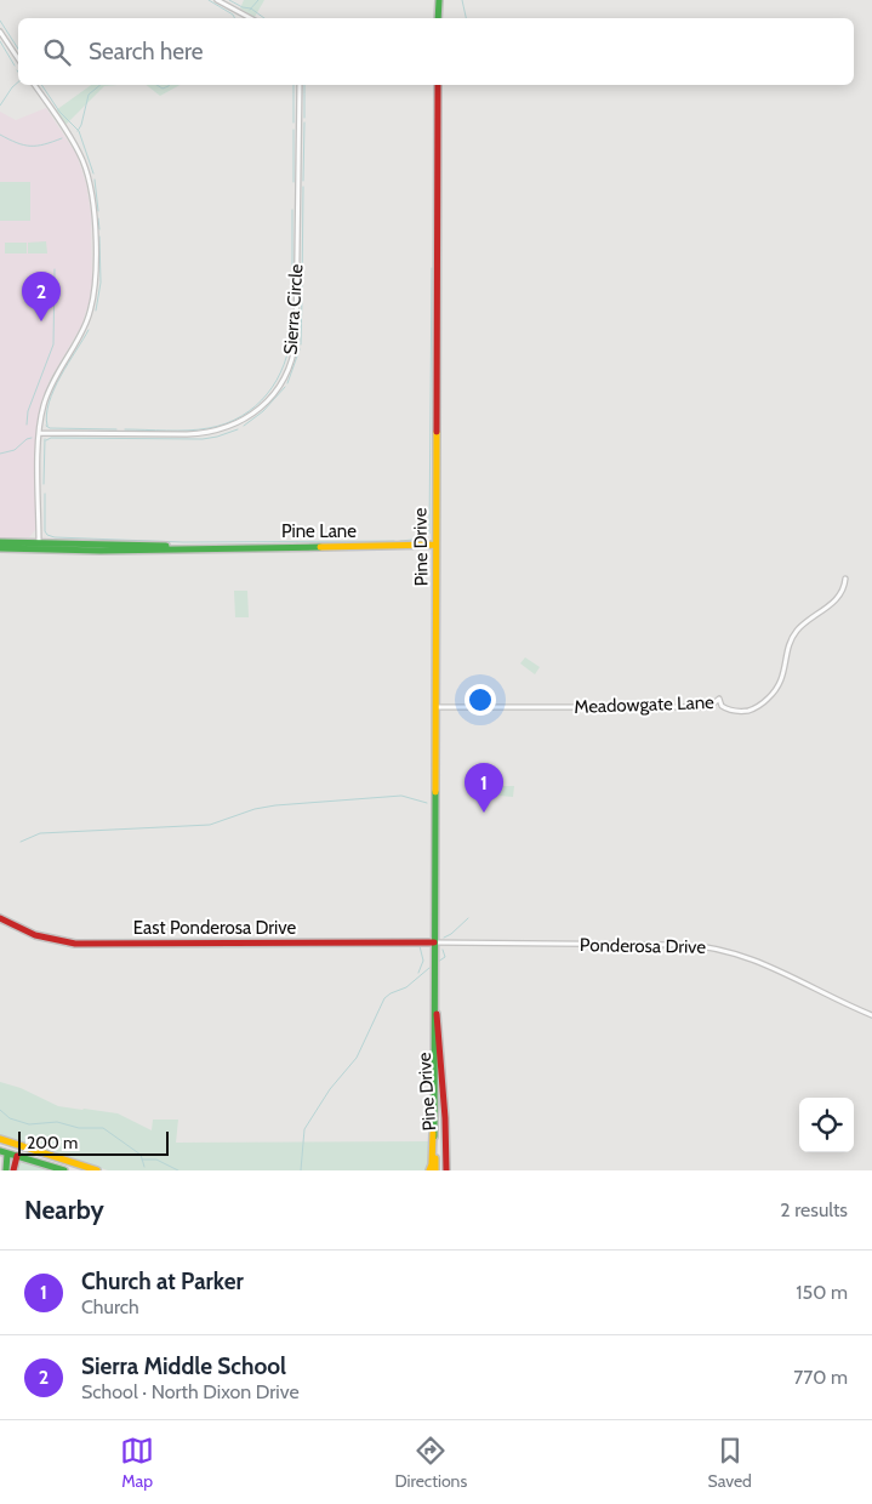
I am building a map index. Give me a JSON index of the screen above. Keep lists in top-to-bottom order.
{
  "streets": {
    "main road": ["Pine Lane", "Pine Drive", "East Ponderosa Drive"],
    "street": ["Sierra Circle", "Meadowgate Lane", "Ponderosa Drive"]
  },
  "crossings": [
    ["Pine Lane", "Pine Drive"],
    ["Pine Drive", "Meadowgate Lane"],
    ["Pine Drive", "East Ponderosa Drive"],
    ["Pine Drive", "Ponderosa Drive"],
    ["East Ponderosa Drive", "Ponderosa Drive"]
  ],
  "scale_bar": "200 m",
  "page": {
    "search": "Search here",
    "pins": ["2", "1"],
    "scale": "200 m",
    "heading": ["Nearby", "2 results"],
    "list": [
      {
        "mark": "1",
        "name": "Church at Parker",
        "note": "Church",
        "value": "150 m"
      },
      {
        "mark": "2",
        "name": "Sierra Middle School",
        "note": "School · North Dixon Drive",
        "value": "770 m"
      }
    ],
    "nav": ["Map", "Directions", "Saved"]
  }
}
